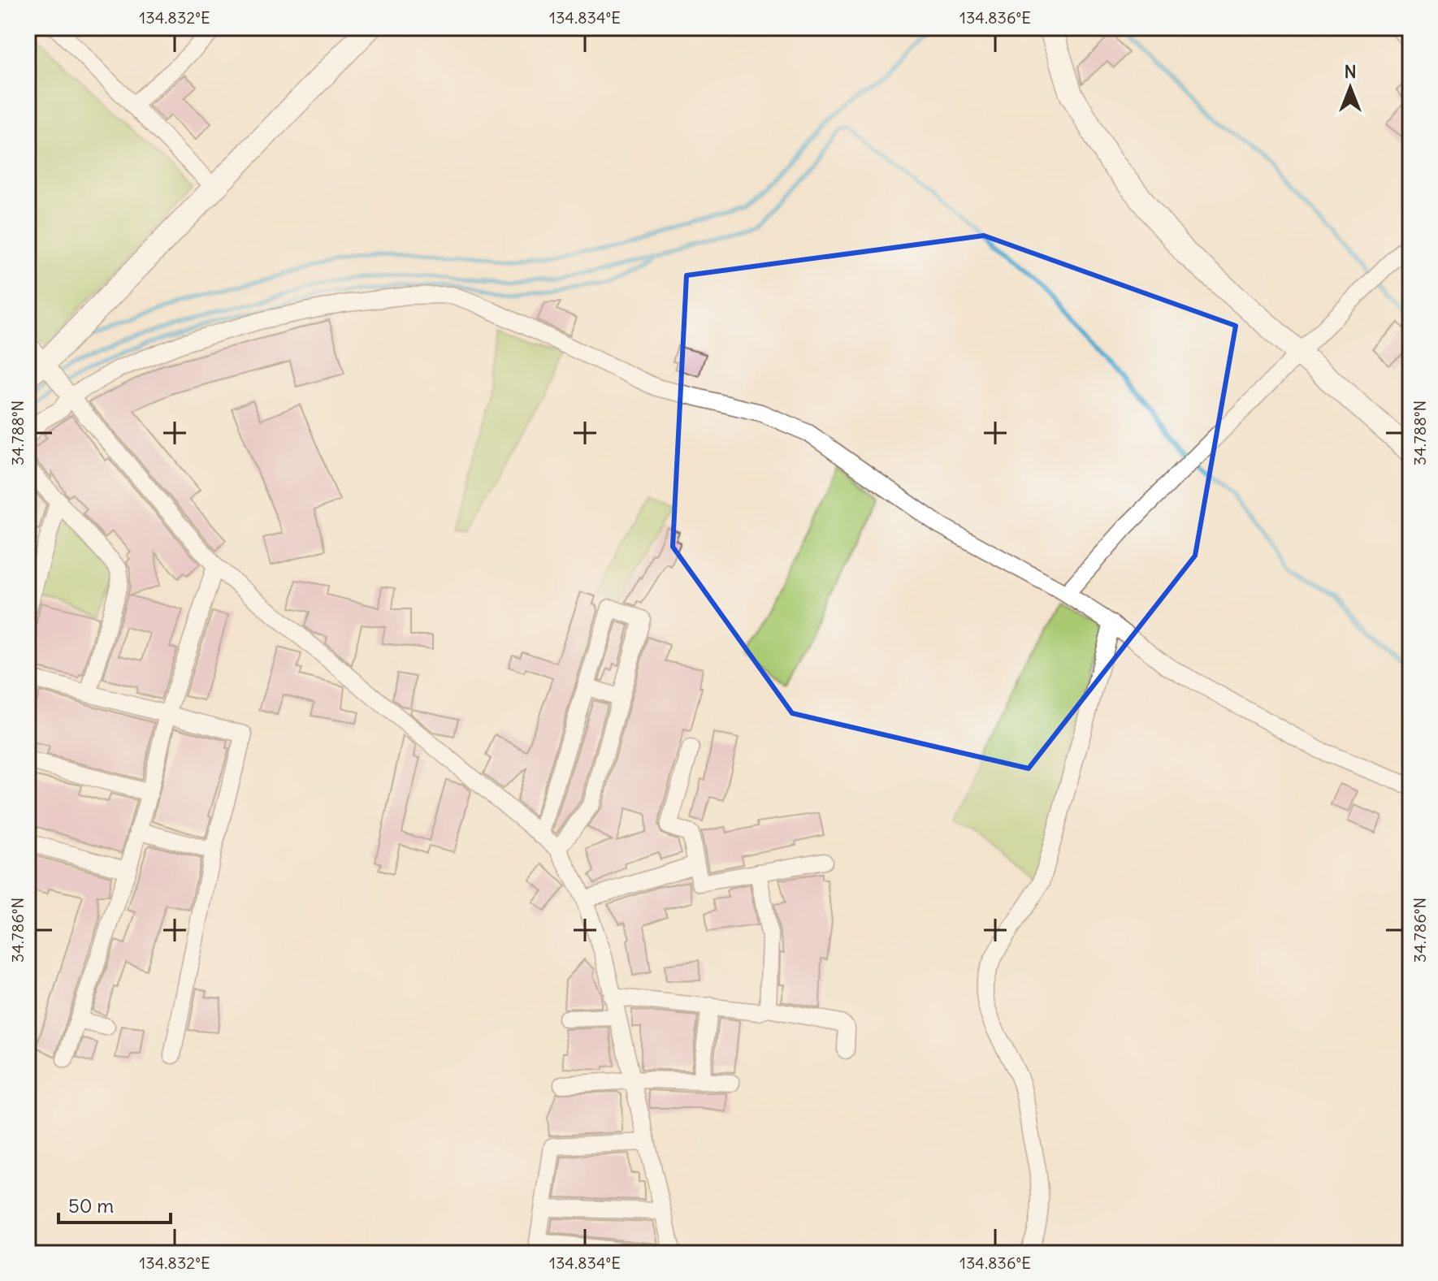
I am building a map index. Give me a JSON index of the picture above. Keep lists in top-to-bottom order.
{
  "scale_bar": "50 m",
  "north": "top",
  "coordinates": [
    "134.832°E",
    "134.834°E",
    "134.836°E",
    "34.788°N",
    "34.786°N"
  ]
}
